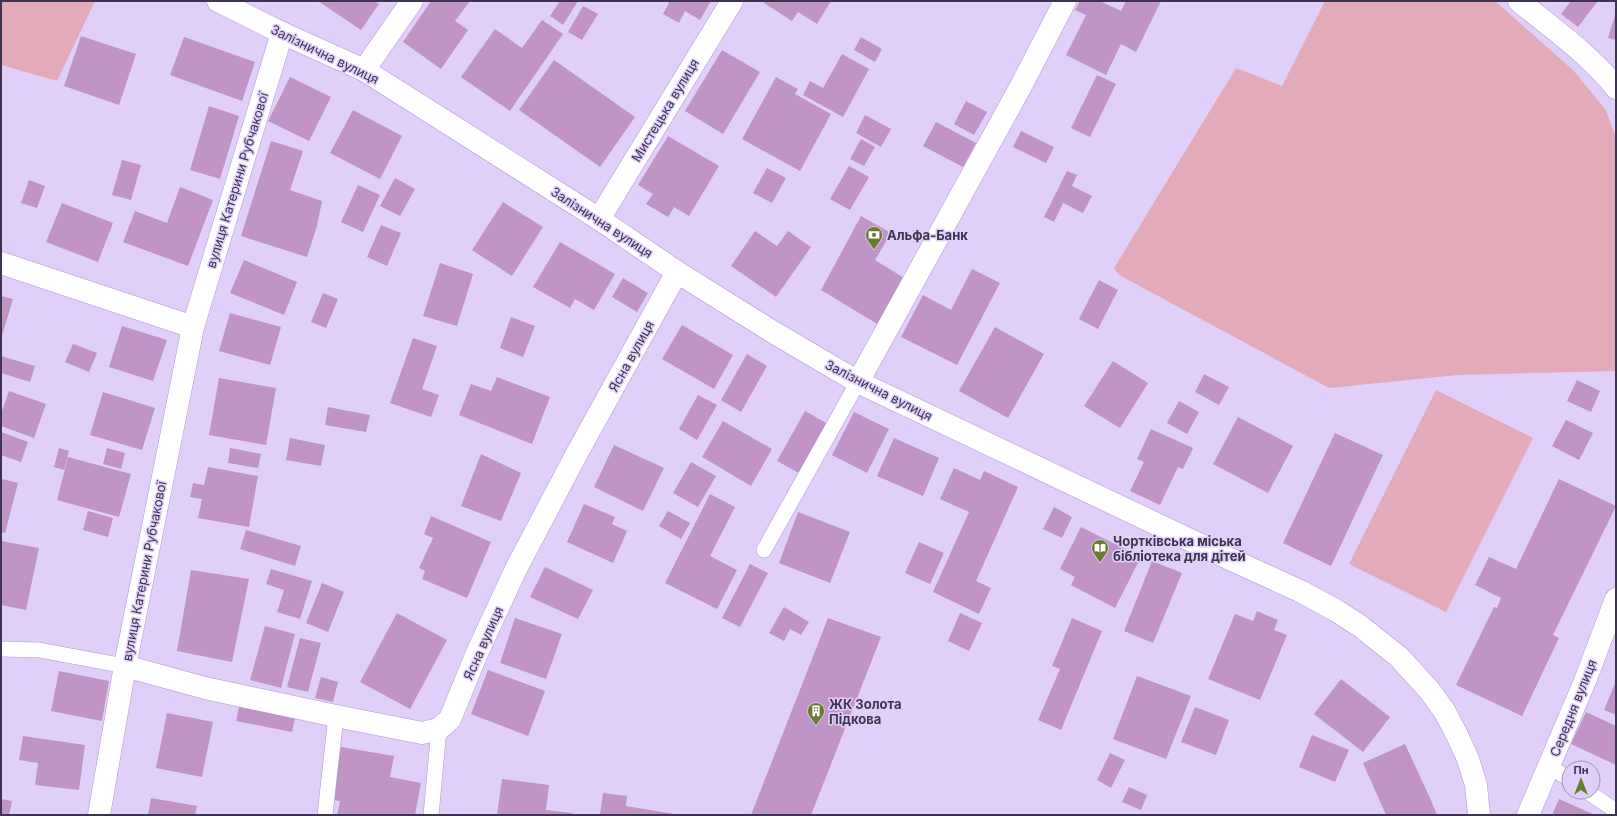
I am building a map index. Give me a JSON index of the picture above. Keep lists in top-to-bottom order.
{
  "streets": {
    "street": [
      "Залізнична вулиця",
      "Мистецька вулиця",
      "вулиця Катерини Рубчакової",
      "Ясна вулиця",
      "Середня вулиця"
    ]
  },
  "crossings": [
    ["Залізнична вулиця", "Мистецька вулиця"],
    ["Залізнична вулиця", "вулиця Катерини Рубчакової"],
    ["Залізнична вулиця", "Ясна вулиця"]
  ],
  "places": {
    "bank": ["Альфа-Банк"],
    "library": ["Чортківська міська бібліотека для дітей"],
    "building": ["ЖК Золота Підкова"]
  },
  "north": "top"
}
